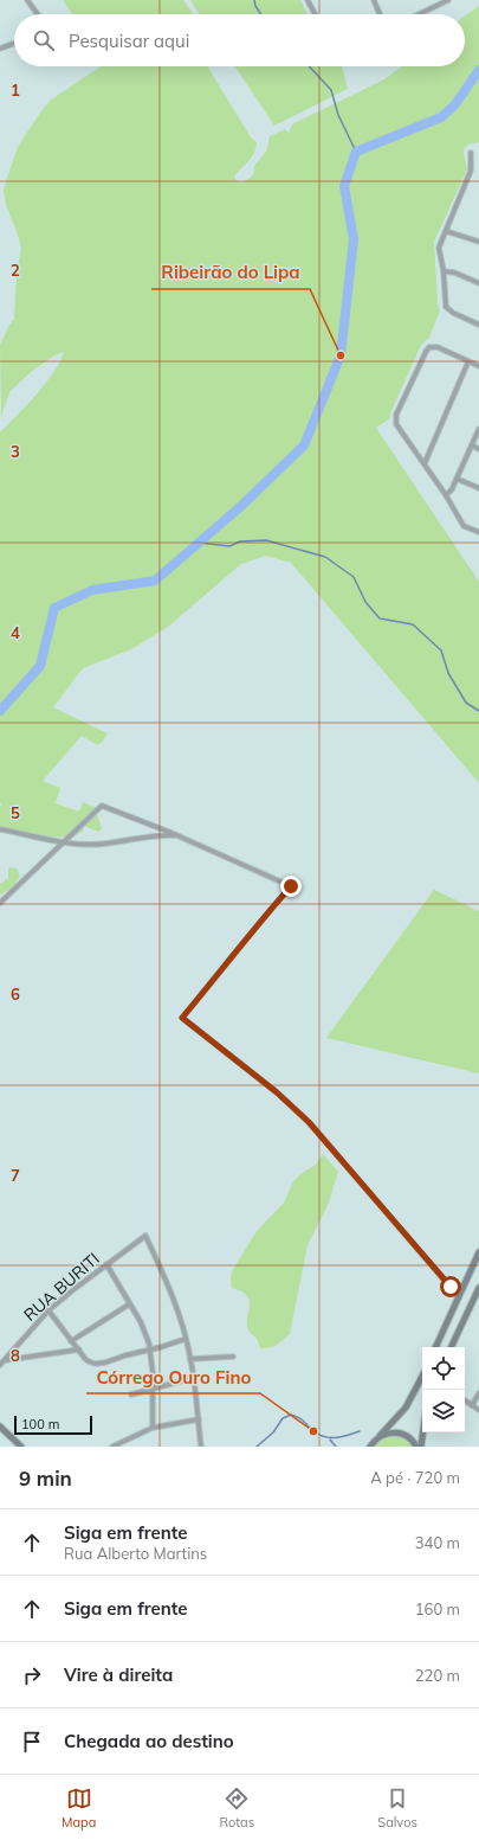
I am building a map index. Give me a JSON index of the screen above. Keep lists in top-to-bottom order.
{
  "streets": {
    "street": ["RUA BURITI"]
  },
  "places": ["Ribeirão do Lipa", "Córrego Ouro Fino"],
  "scale_bar": "100 m",
  "page": {
    "search": "Pesquisar aqui",
    "scale": "100 m",
    "heading": ["9 min", "A pé · 720 m"],
    "list": [
      ["Siga em frente", "Rua Alberto Martins", "340 m"],
      ["Siga em frente", "160 m"],
      ["Vire à direita", "220 m"],
      "Chegada ao destino"
    ],
    "nav": ["Mapa", "Rotas", "Salvos"]
  },
  "grid": {
    "rows": [
      "1",
      "2",
      "3",
      "4",
      "5",
      "6",
      "7",
      "8"
    ]
  }
}
